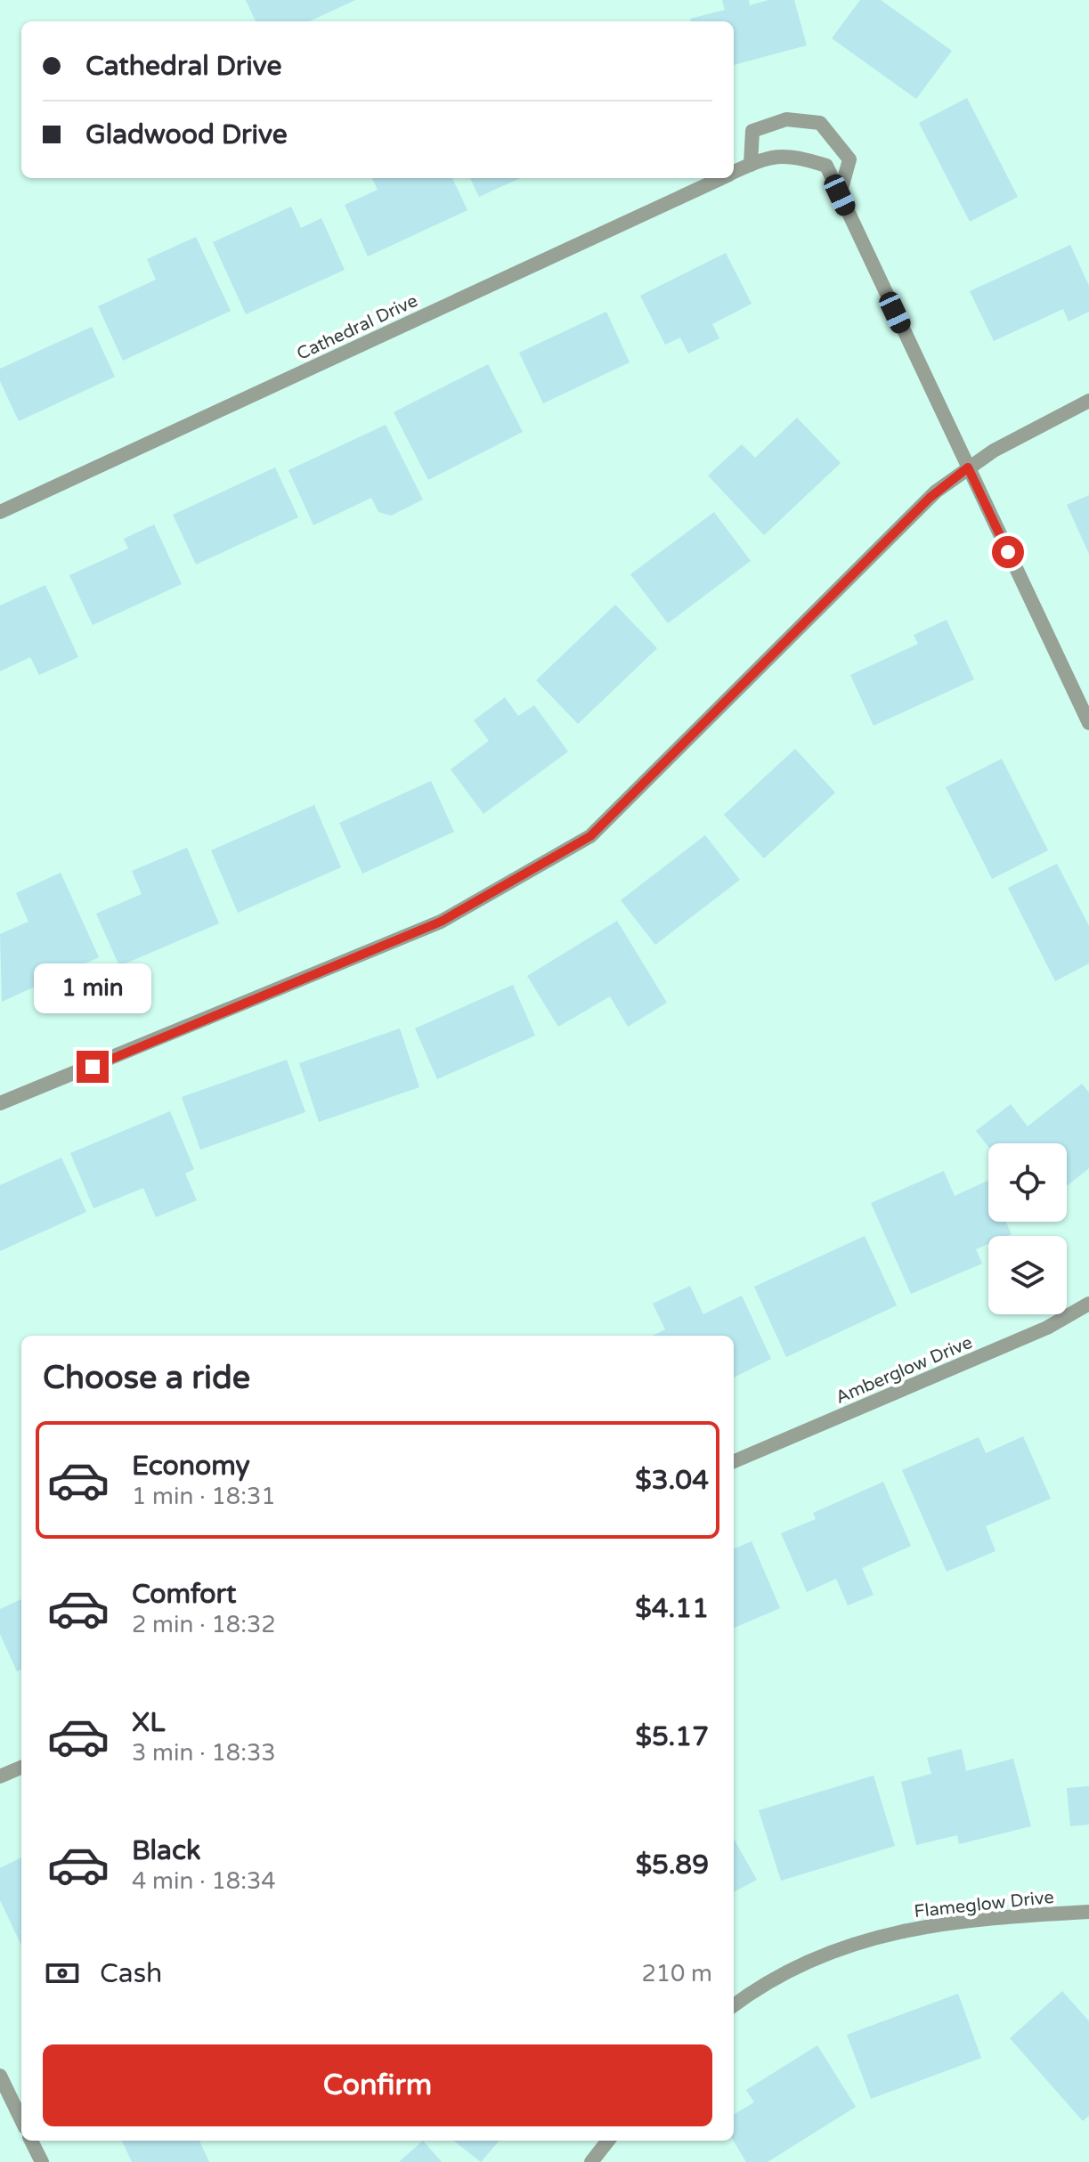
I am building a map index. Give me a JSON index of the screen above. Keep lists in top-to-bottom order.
{
  "streets": {
    "street": ["Cathedral Drive", "Amberglow Drive", "Flameglow Drive"]
  },
  "page": {
    "banner": ["Cathedral Drive", "Gladwood Drive"],
    "bubble": "1 min",
    "heading": "Choose a ride",
    "list": [
      {
        "name": "Economy",
        "note": "1 min · 18:31",
        "value": "$3.04"
      },
      {
        "name": "Comfort",
        "note": "2 min · 18:32",
        "value": "$4.11"
      },
      {
        "name": "XL",
        "note": "3 min · 18:33",
        "value": "$5.17"
      },
      {
        "name": "Black",
        "note": "4 min · 18:34",
        "value": "$5.89"
      }
    ],
    "pay": ["Cash", "210 m"],
    "buttons": "Confirm"
  }
}
